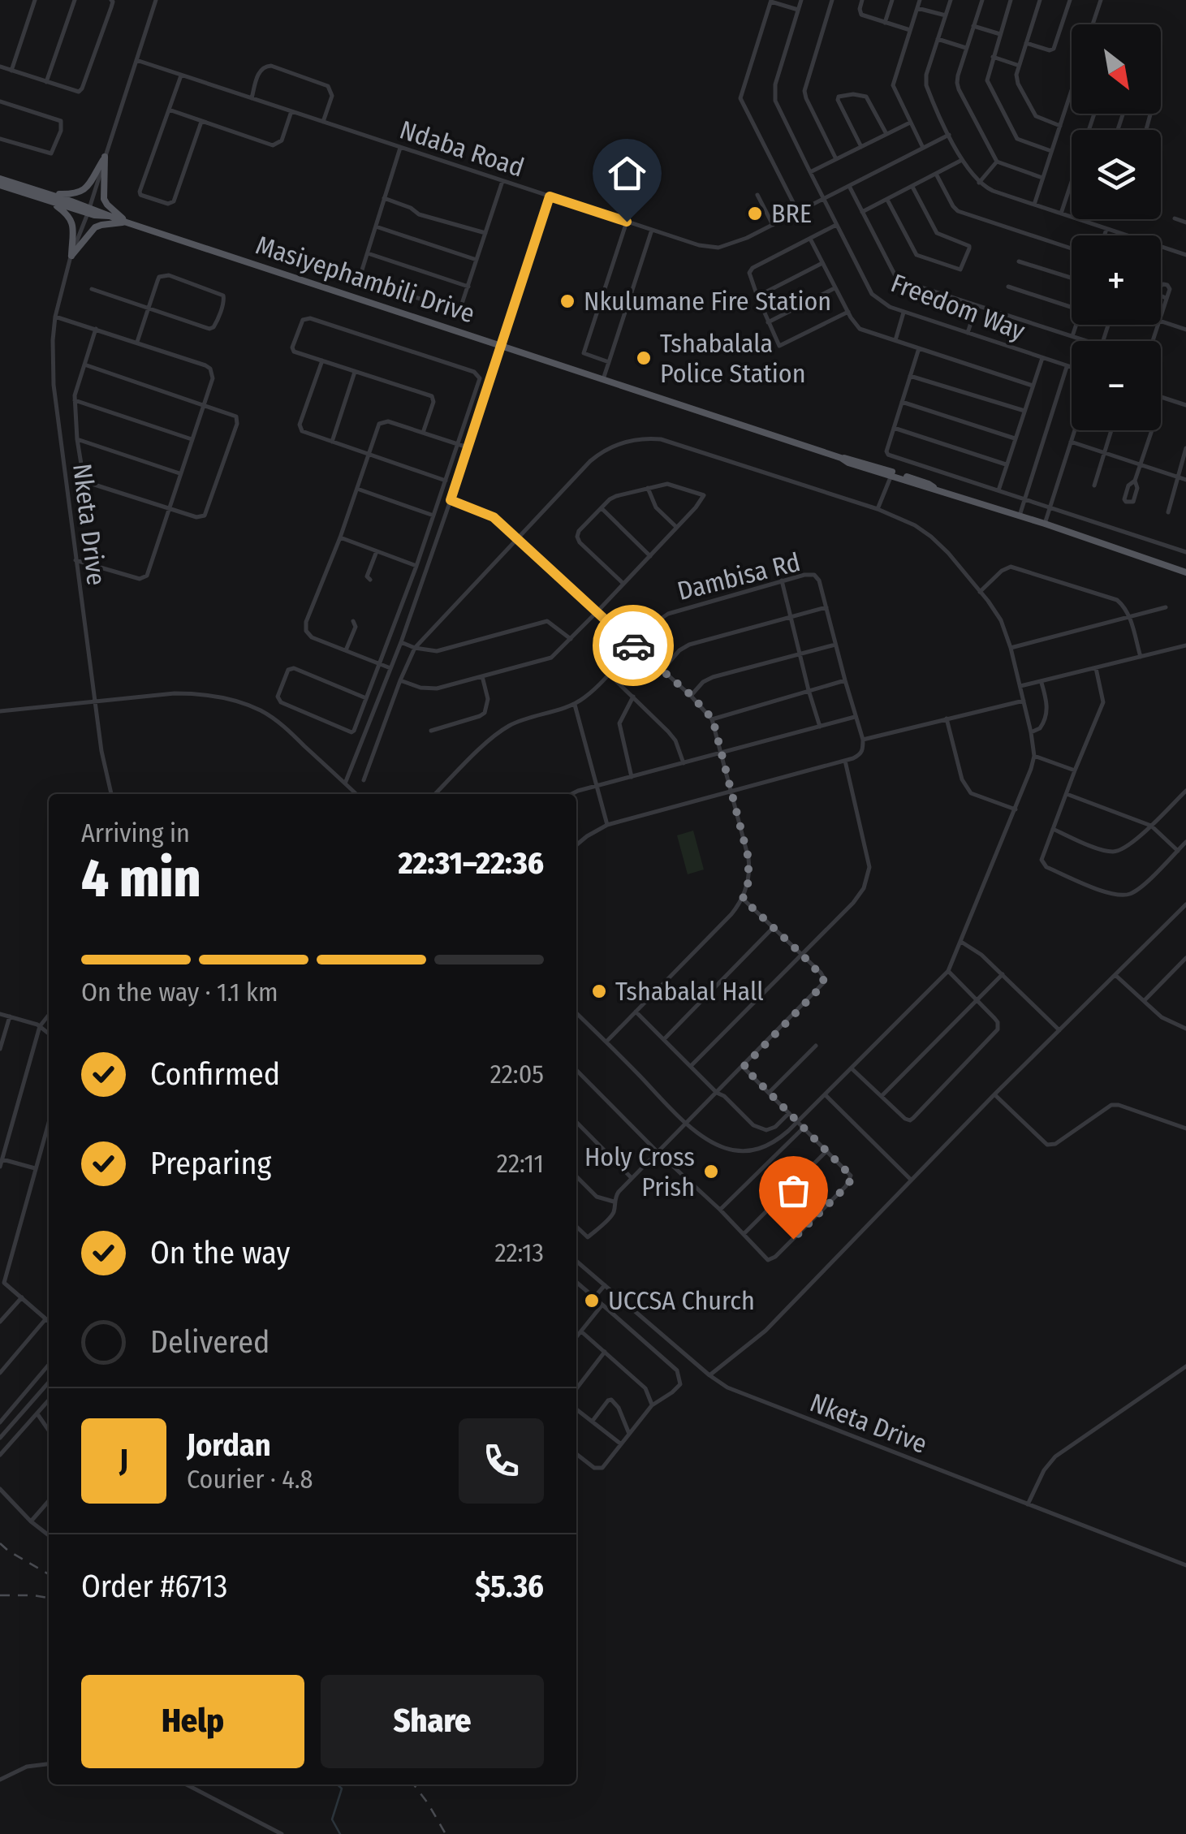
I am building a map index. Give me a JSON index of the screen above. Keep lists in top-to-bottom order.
{
  "streets": {
    "main road": ["Masiyephambili Drive"],
    "street": [
      "Ndaba Road",
      "Freedom Way",
      "Nketa Drive",
      "Dambisa Rd"
    ]
  },
  "crossings": [
    ["Ndaba Road", "Freedom Way"],
    ["Ndaba Road", "Nketa Drive"],
    ["Masiyephambili Drive", "Nketa Drive"]
  ],
  "places": [
    "BRE",
    "Nkulumane Fire Station",
    "Tshabalala Police Station",
    "Tshabalal Hall",
    "Holy Cross Prish",
    "UCCSA Church"
  ],
  "north": "bottom right",
  "page": {
    "map_buttons": ["+", "−"],
    "heading": ["4 min", "Arriving in", "22:31–22:36"],
    "panel": [
      "Jordan",
      "Courier · 4.8",
      "Order #6713",
      "$5.36"
    ],
    "bar": "On the way · 1.1 km",
    "list": [
      ["Confirmed", "22:05"],
      ["Preparing", "22:11"],
      ["On the way", "22:13"],
      "Delivered"
    ],
    "round": "J",
    "buttons": ["Help", "Share"]
  }
}
